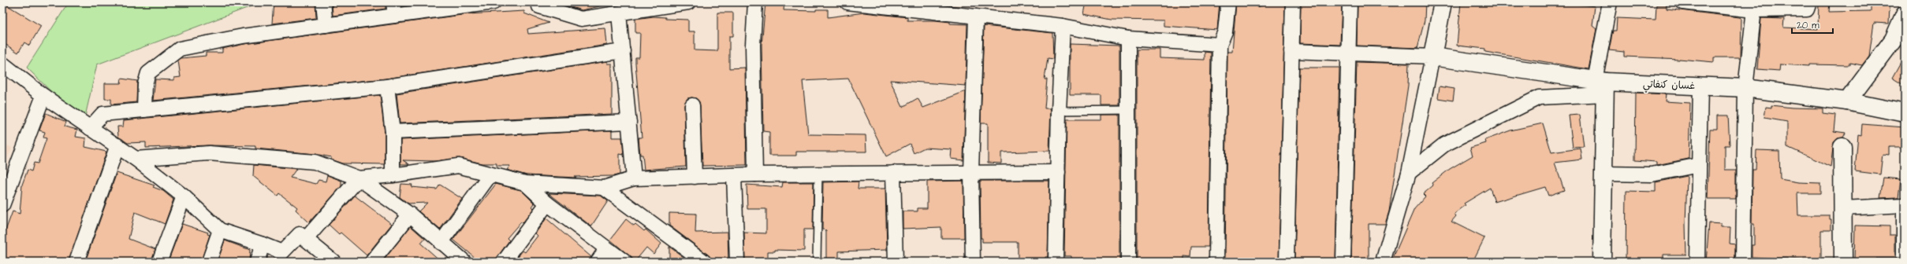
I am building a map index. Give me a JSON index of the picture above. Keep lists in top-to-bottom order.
{
  "streets": {
    "street": ["غسان كنفاتي"]
  },
  "scale_bar": "20 m"
}
